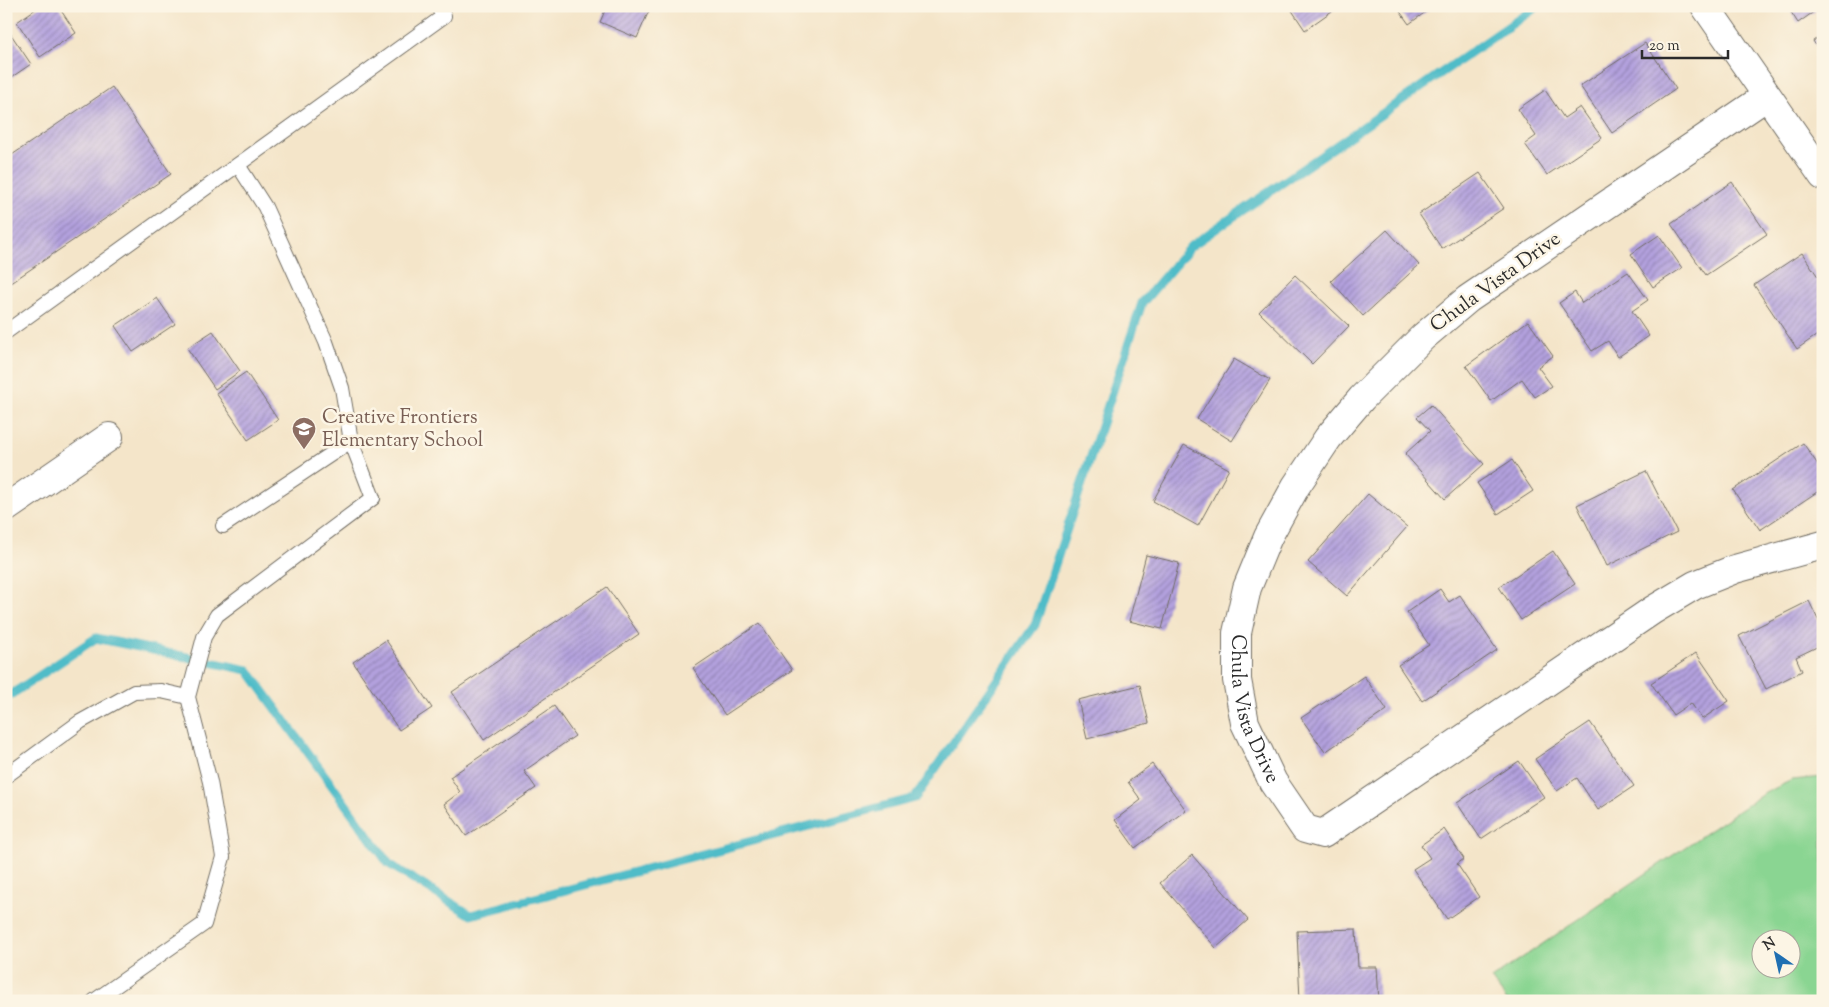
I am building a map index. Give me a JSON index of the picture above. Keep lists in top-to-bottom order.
{
  "streets": {
    "street": ["Chula Vista Drive"]
  },
  "places": {
    "school or university": ["Creative Frontiers Elementary School"]
  },
  "scale_bar": "20 m",
  "north": "top left"
}
